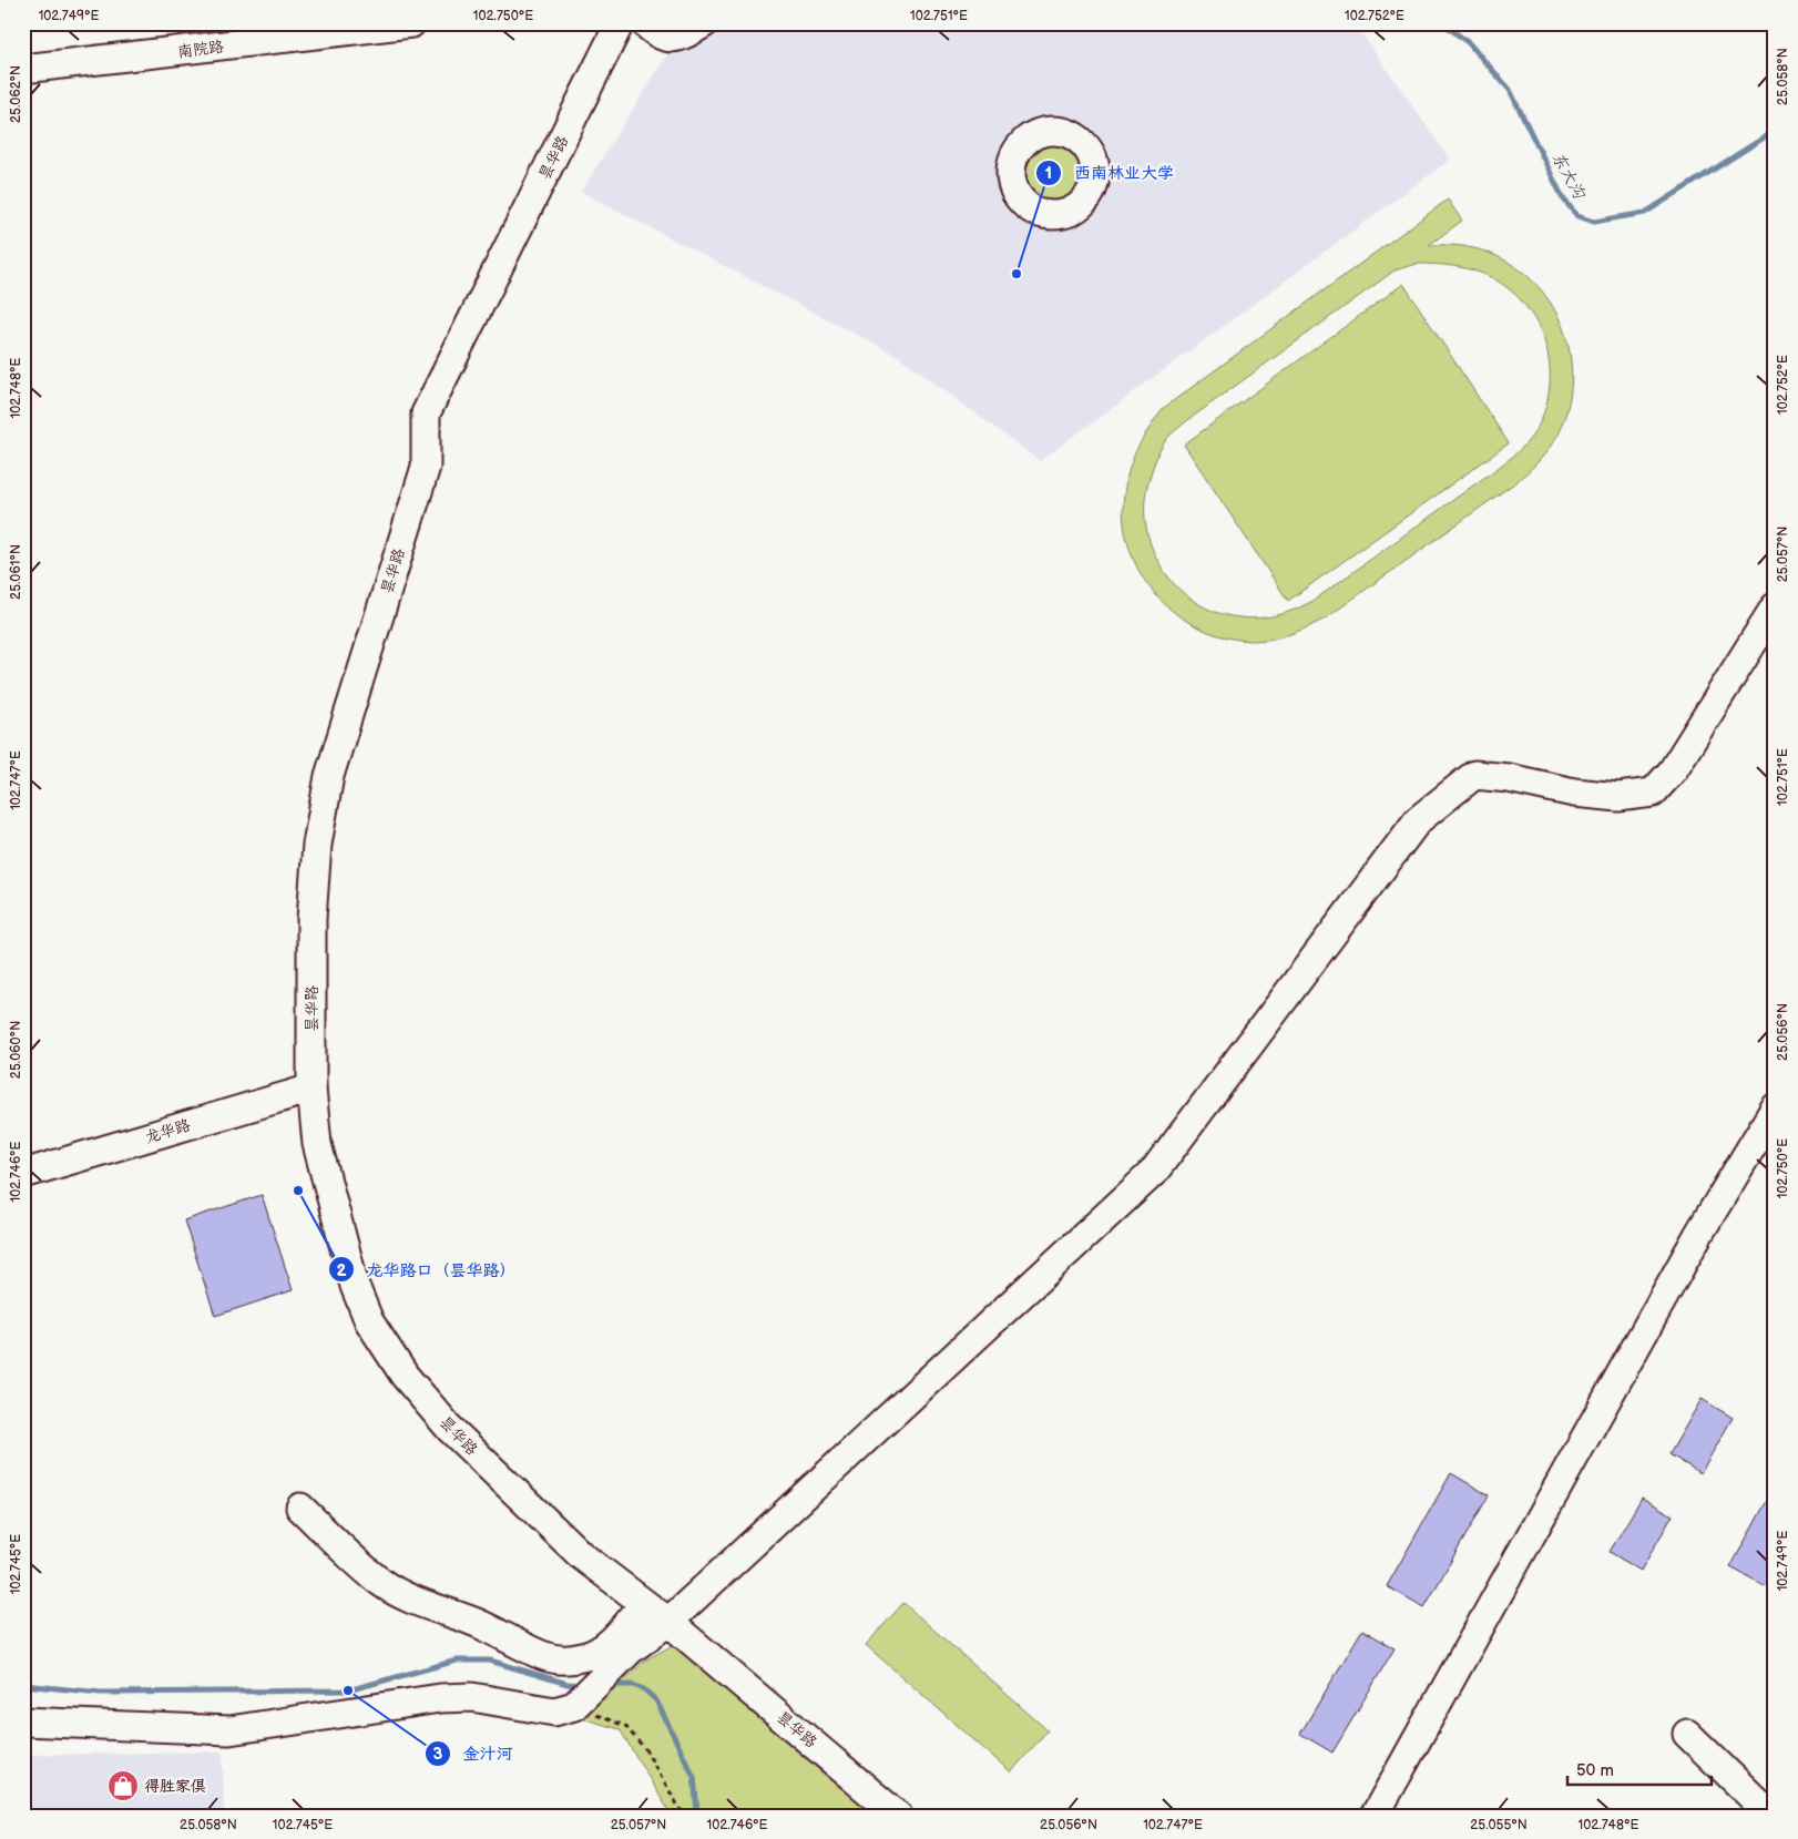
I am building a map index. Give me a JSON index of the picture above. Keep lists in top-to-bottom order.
{
  "streets": {
    "street": ["南院路", "昙华路", "龙华路"]
  },
  "crossings": [
    ["昙华路", "龙华路"]
  ],
  "water": ["东大沟"],
  "places": {
    "other": ["西南林业大学", "龙华路口（昙华路）", "金汁河"],
    "shop": ["得胜家俱"]
  },
  "scale_bar": "50 m",
  "coordinates": [
    "102.749°E",
    "102.750°E",
    "102.751°E",
    "102.752°E",
    "25.058°N",
    "25.062°N",
    "102.748°E",
    "25.057°N",
    "25.061°N",
    "102.747°E",
    "25.056°N",
    "25.060°N",
    "102.746°E",
    "102.745°E",
    "25.055°N"
  ]
}
